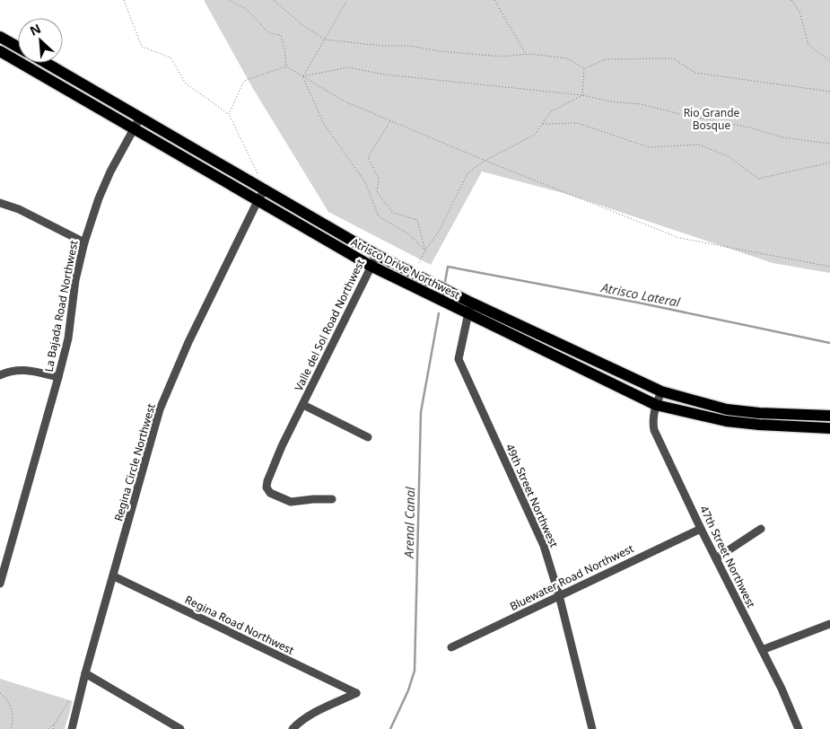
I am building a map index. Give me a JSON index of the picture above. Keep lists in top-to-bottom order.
{
  "streets": {
    "main road": ["Atrisco Drive Northwest"],
    "street": [
      "La Bajada Road Northwest",
      "Valle del Sol Road Northwest",
      "Regina Circle Northwest",
      "49th Street Northwest",
      "47th Street Northwest",
      "Bluewater Road Northwest",
      "Regina Road Northwest"
    ]
  },
  "crossings": [
    ["Atrisco Drive Northwest", "La Bajada Road Northwest"],
    ["Atrisco Drive Northwest", "Valle del Sol Road Northwest"],
    ["Atrisco Drive Northwest", "Regina Circle Northwest"],
    ["Atrisco Drive Northwest", "49th Street Northwest"],
    ["Atrisco Drive Northwest", "47th Street Northwest"],
    ["Regina Circle Northwest", "Regina Road Northwest"],
    ["49th Street Northwest", "Bluewater Road Northwest"],
    ["47th Street Northwest", "Bluewater Road Northwest"]
  ],
  "water": ["Atrisco Lateral", "Arenal Canal"],
  "parks": ["Rio Grande Bosque"],
  "north": "top left"
}
